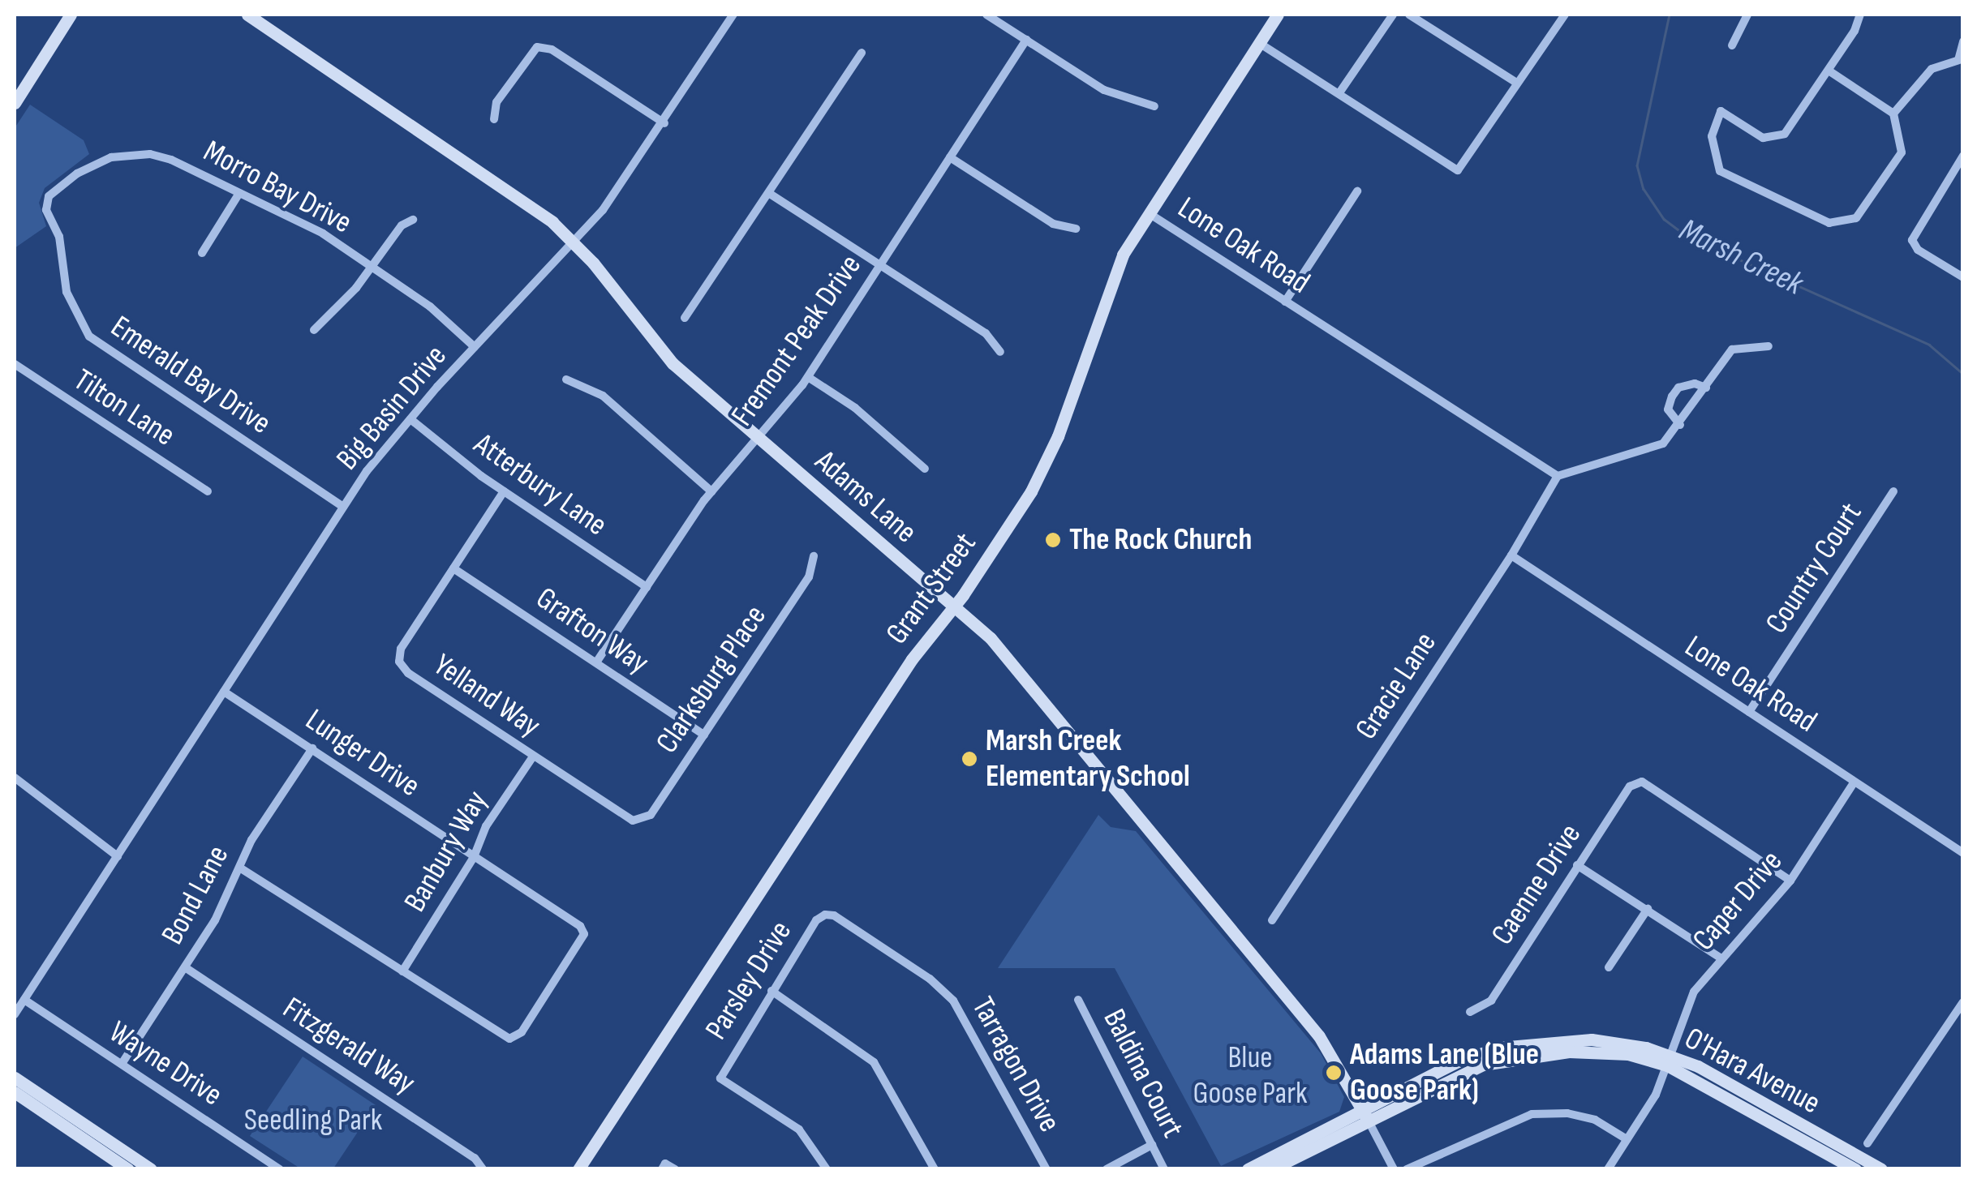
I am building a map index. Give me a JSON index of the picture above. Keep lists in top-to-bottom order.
{
  "streets": {
    "street": [
      "Morro Bay Drive",
      "Lone Oak Road",
      "Fremont Peak Drive",
      "Emerald Bay Drive",
      "Tilton Lane",
      "Big Basin Drive",
      "Atterbury Lane",
      "Adams Lane",
      "Country Court",
      "Grant Street",
      "Grafton Way",
      "Clarksburg Place",
      "Gracie Lane",
      "Yelland Way",
      "Lunger Drive",
      "Banbury Way",
      "Caenne Drive",
      "Bond Lane",
      "Caper Drive",
      "Parsley Drive",
      "Fitzgerald Way",
      "Wayne Drive",
      "Tarragon Drive",
      "O'Hara Avenue",
      "Baldina Court"
    ]
  },
  "crossings": [
    ["Morro Bay Drive", "Emerald Bay Drive"],
    ["Morro Bay Drive", "Big Basin Drive"],
    ["Lone Oak Road", "Country Court"],
    ["Lone Oak Road", "Grant Street"],
    ["Lone Oak Road", "Gracie Lane"],
    ["Lone Oak Road", "Caper Drive"],
    ["Fremont Peak Drive", "Atterbury Lane"],
    ["Fremont Peak Drive", "Adams Lane"],
    ["Fremont Peak Drive", "Grafton Way"],
    ["Emerald Bay Drive", "Big Basin Drive"],
    ["Big Basin Drive", "Atterbury Lane"],
    ["Big Basin Drive", "Adams Lane"],
    ["Big Basin Drive", "Lunger Drive"],
    ["Big Basin Drive", "Wayne Drive"],
    ["Atterbury Lane", "Yelland Way"],
    ["Adams Lane", "Grant Street"],
    ["Adams Lane", "O'Hara Avenue"],
    ["Grafton Way", "Clarksburg Place"],
    ["Grafton Way", "Yelland Way"],
    ["Clarksburg Place", "Yelland Way"],
    ["Yelland Way", "Banbury Way"],
    ["Lunger Drive", "Banbury Way"],
    ["Lunger Drive", "Bond Lane"],
    ["Caenne Drive", "Caper Drive"],
    ["Bond Lane", "Fitzgerald Way"],
    ["Bond Lane", "Wayne Drive"],
    ["Caper Drive", "O'Hara Avenue"],
    ["Parsley Drive", "Tarragon Drive"]
  ],
  "water": ["Marsh Creek"],
  "parks": ["Blue Goose Park", "Seedling Park"],
  "places": ["The Rock Church", "Marsh Creek Elementary School", "Adams Lane (Blue Goose Park)"]
}
